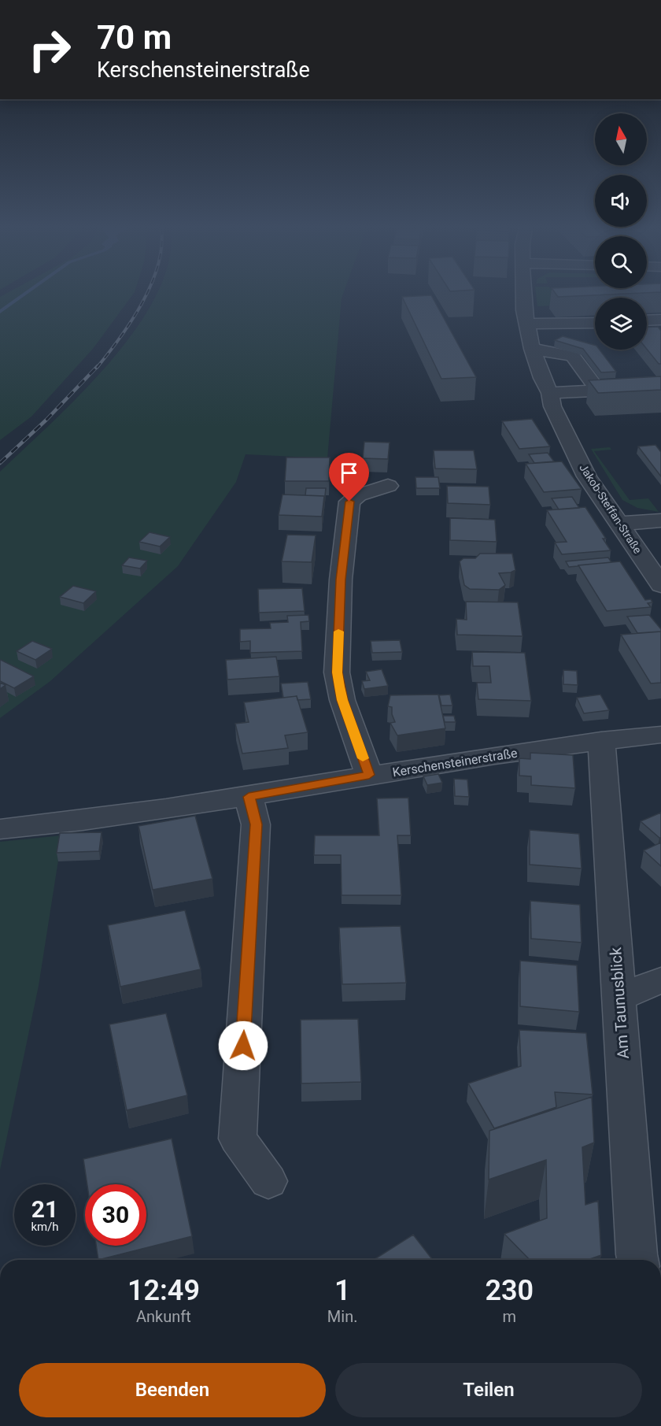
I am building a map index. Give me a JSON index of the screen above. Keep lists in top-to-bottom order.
{
  "streets": {
    "street": ["Jakob-Steffan-Straße", "Kerschensteinerstraße", "Am Taunusblick"]
  },
  "crossings": [
    ["Kerschensteinerstraße", "Am Taunusblick"]
  ],
  "north": "top",
  "page": {
    "turn": ["70 m", "Kerschensteinerstraße"],
    "speed": "21 km/h",
    "limit": "30",
    "eta": [
      "12:49",
      "Ankunft",
      "1",
      "Min.",
      "230",
      "m"
    ],
    "buttons": ["Beenden", "Teilen"]
  }
}
